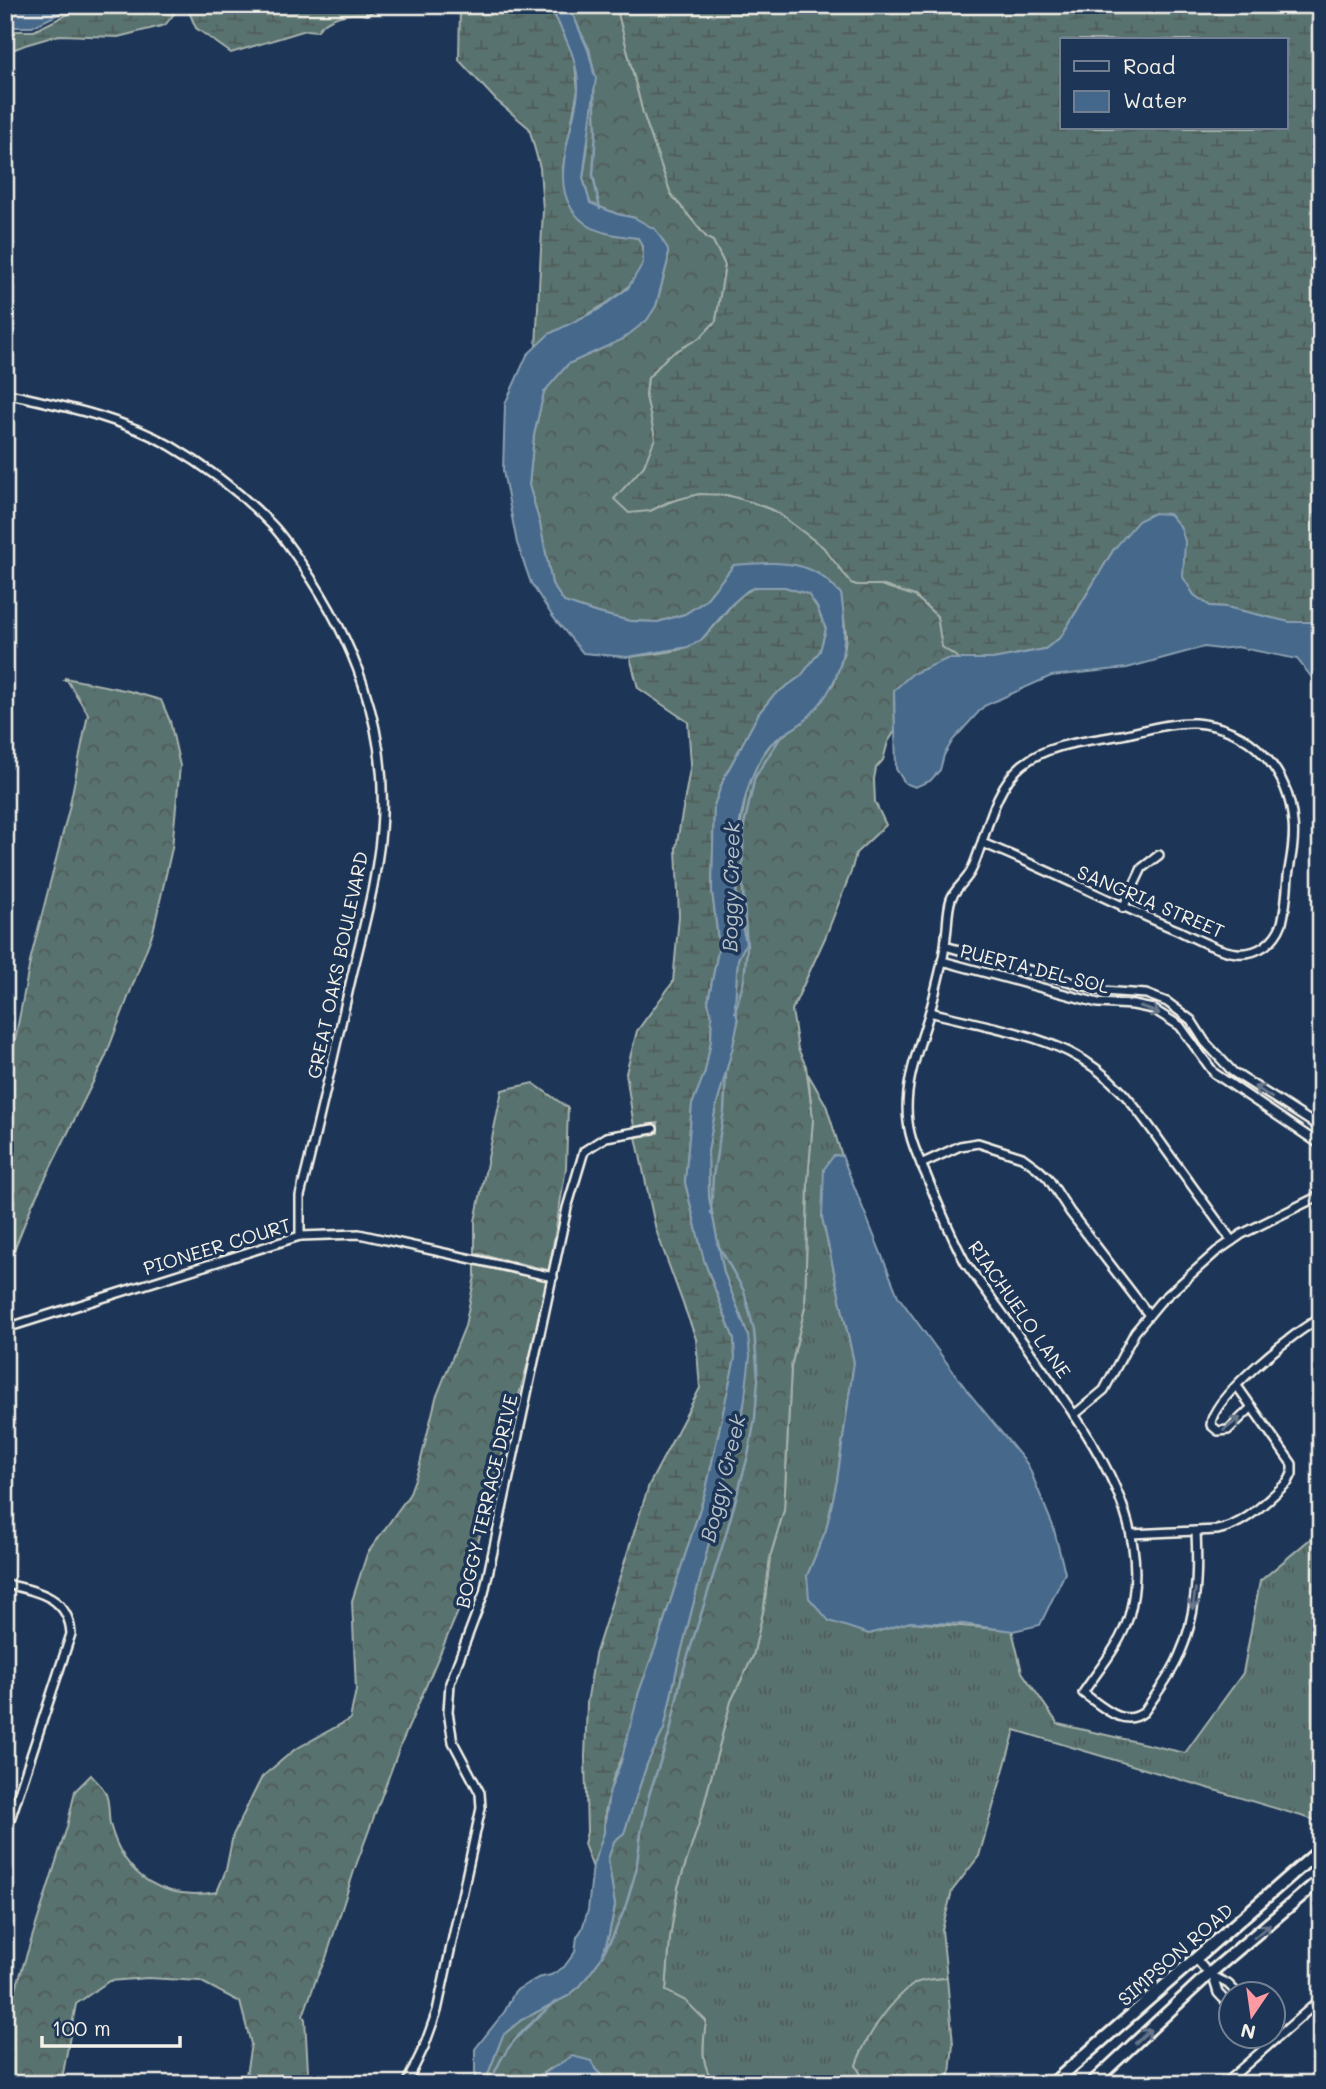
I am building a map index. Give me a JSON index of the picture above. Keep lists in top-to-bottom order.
{
  "streets": {
    "main road": ["SIMPSON ROAD"],
    "street": [
      "SANGRIA STREET",
      "GREAT OAKS BOULEVARD",
      "PUERTA DEL SOL",
      "PIONEER COURT",
      "RIACHUELO LANE",
      "BOGGY TERRACE DRIVE"
    ]
  },
  "crossings": [
    ["SANGRIA STREET", "RIACHUELO LANE"],
    ["GREAT OAKS BOULEVARD", "PIONEER COURT"],
    ["PUERTA DEL SOL", "RIACHUELO LANE"],
    ["PIONEER COURT", "BOGGY TERRACE DRIVE"]
  ],
  "water": ["Boggy Creek"],
  "legend": ["Road", "Water"],
  "scale_bar": "100 m",
  "north": "bottom"
}
